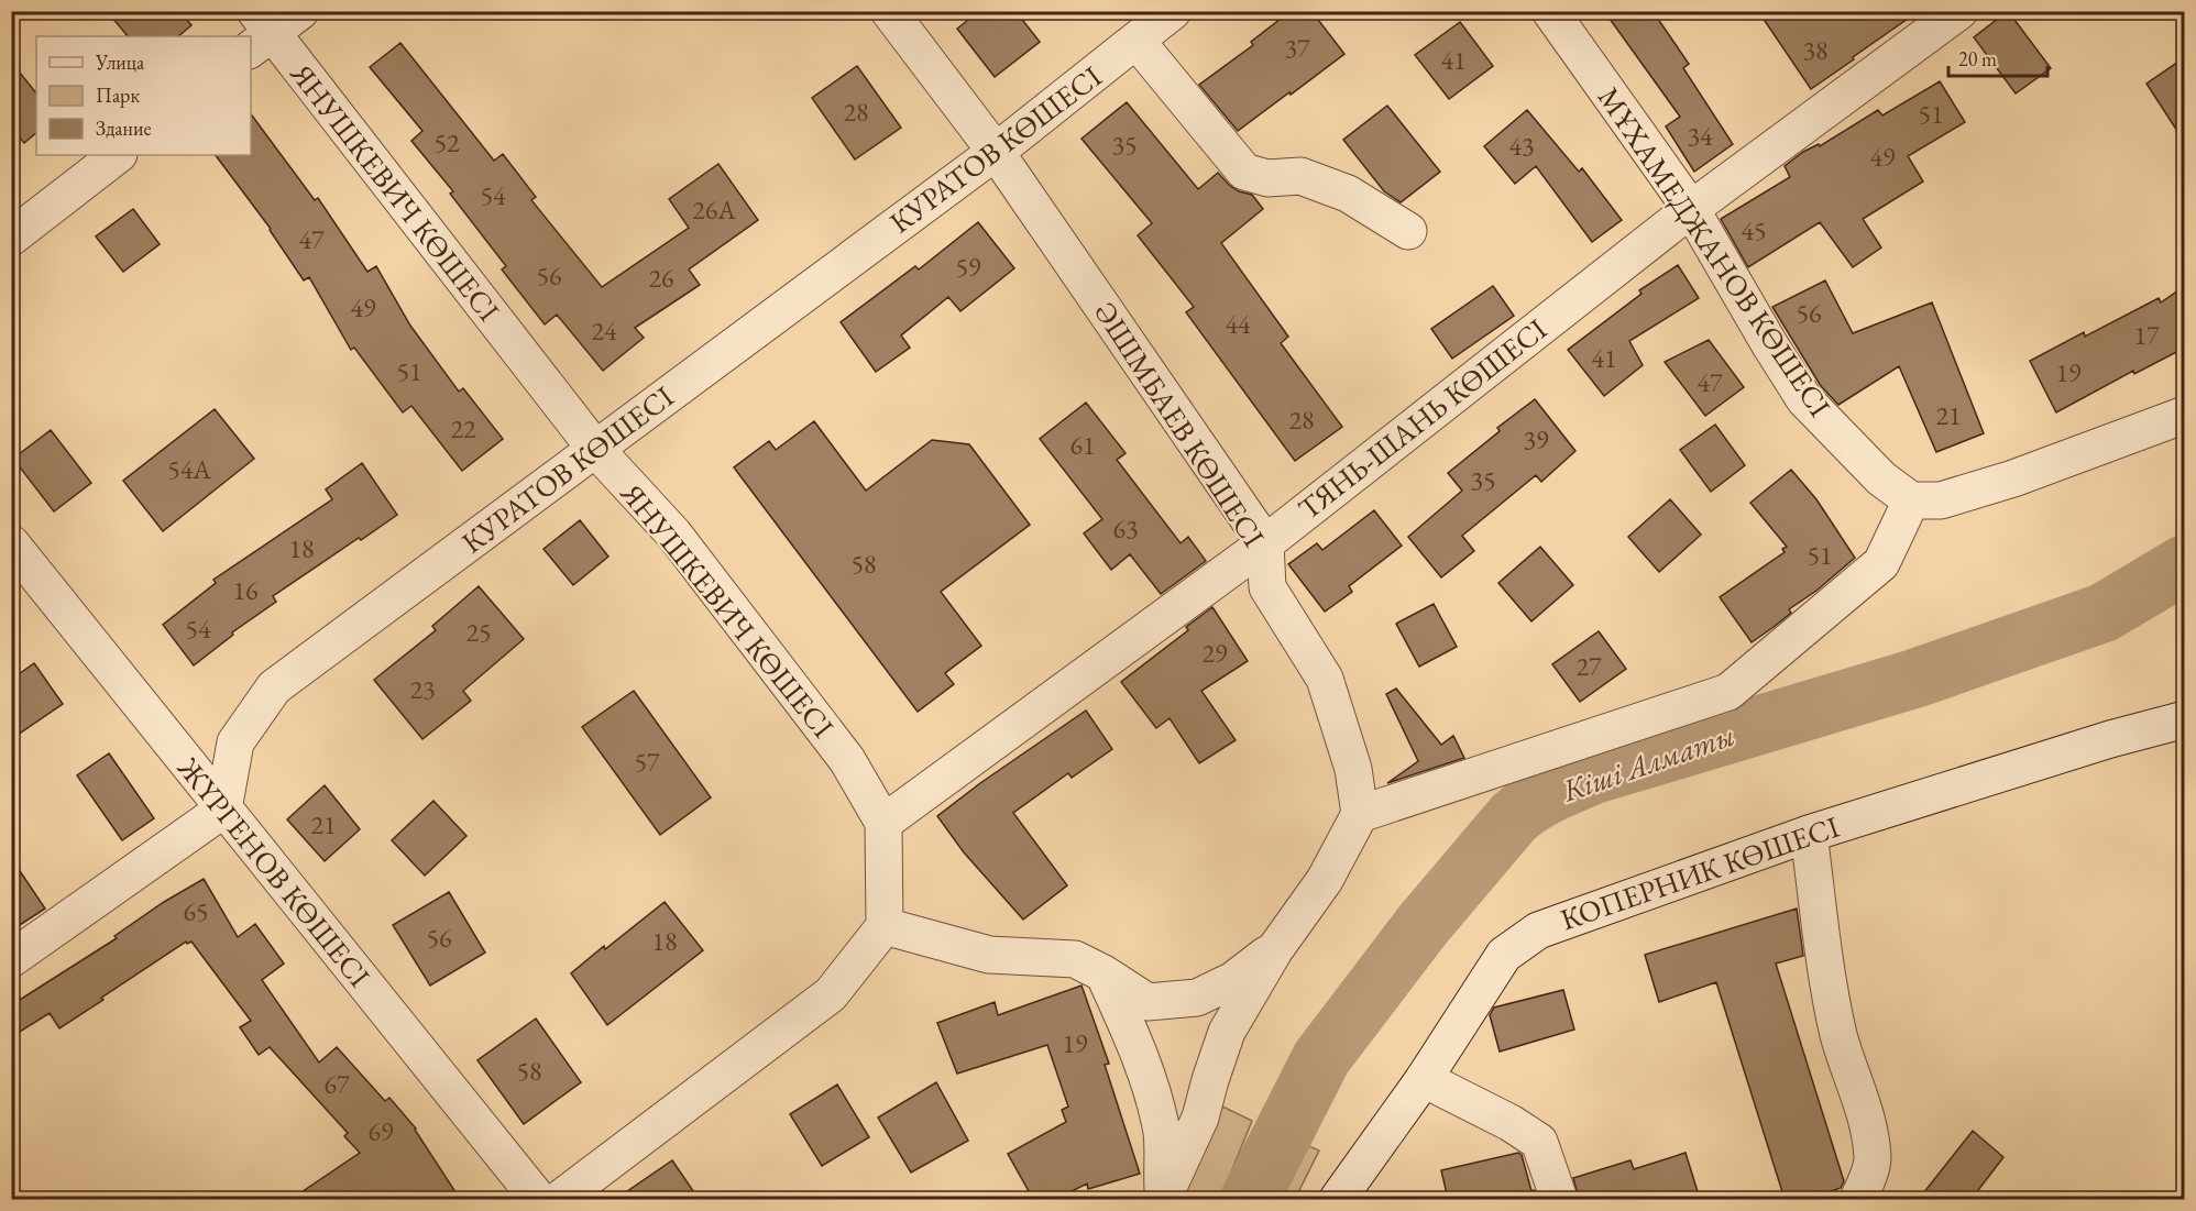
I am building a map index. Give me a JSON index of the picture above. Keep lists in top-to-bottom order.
{
  "streets": {
    "street": [
      "КУРАТОВ КӨШЕСІ",
      "ЯНУШКЕВИЧ КӨШЕСІ",
      "МҰХАМЕДЖАНОВ КӨШЕСІ",
      "ТЯНЬ-ШАНЬ КӨШЕСІ",
      "ӘШІМБАЕВ КӨШЕСІ",
      "ЖҮРГЕНОВ КӨШЕСІ",
      "КОПЕРНИК КӨШЕСІ"
    ]
  },
  "crossings": [
    ["КУРАТОВ КӨШЕСІ", "ЯНУШКЕВИЧ КӨШЕСІ"],
    ["КУРАТОВ КӨШЕСІ", "ӘШІМБАЕВ КӨШЕСІ"],
    ["КУРАТОВ КӨШЕСІ", "ЖҮРГЕНОВ КӨШЕСІ"],
    ["ЯНУШКЕВИЧ КӨШЕСІ", "ТЯНЬ-ШАНЬ КӨШЕСІ"],
    ["МҰХАМЕДЖАНОВ КӨШЕСІ", "ТЯНЬ-ШАНЬ КӨШЕСІ"],
    ["ТЯНЬ-ШАНЬ КӨШЕСІ", "ӘШІМБАЕВ КӨШЕСІ"]
  ],
  "water": ["Кіші Алматы"],
  "house_numbers": [
    "37",
    "38",
    "41",
    "28",
    "51",
    "34",
    "52",
    "35",
    "43",
    "49",
    "54",
    "26А",
    "45",
    "47",
    "59",
    "56",
    "26",
    "49",
    "56",
    "44",
    "24",
    "17",
    "41",
    "51",
    "19",
    "47",
    "21",
    "28",
    "22",
    "39",
    "61",
    "54А",
    "35",
    "63",
    "18",
    "51",
    "58",
    "16",
    "54",
    "25",
    "29",
    "27",
    "23",
    "57",
    "21",
    "65",
    "56",
    "18",
    "19",
    "58",
    "67",
    "69"
  ],
  "legend": ["Улица", "Парк", "Здание"],
  "scale_bar": "20 m"
}
